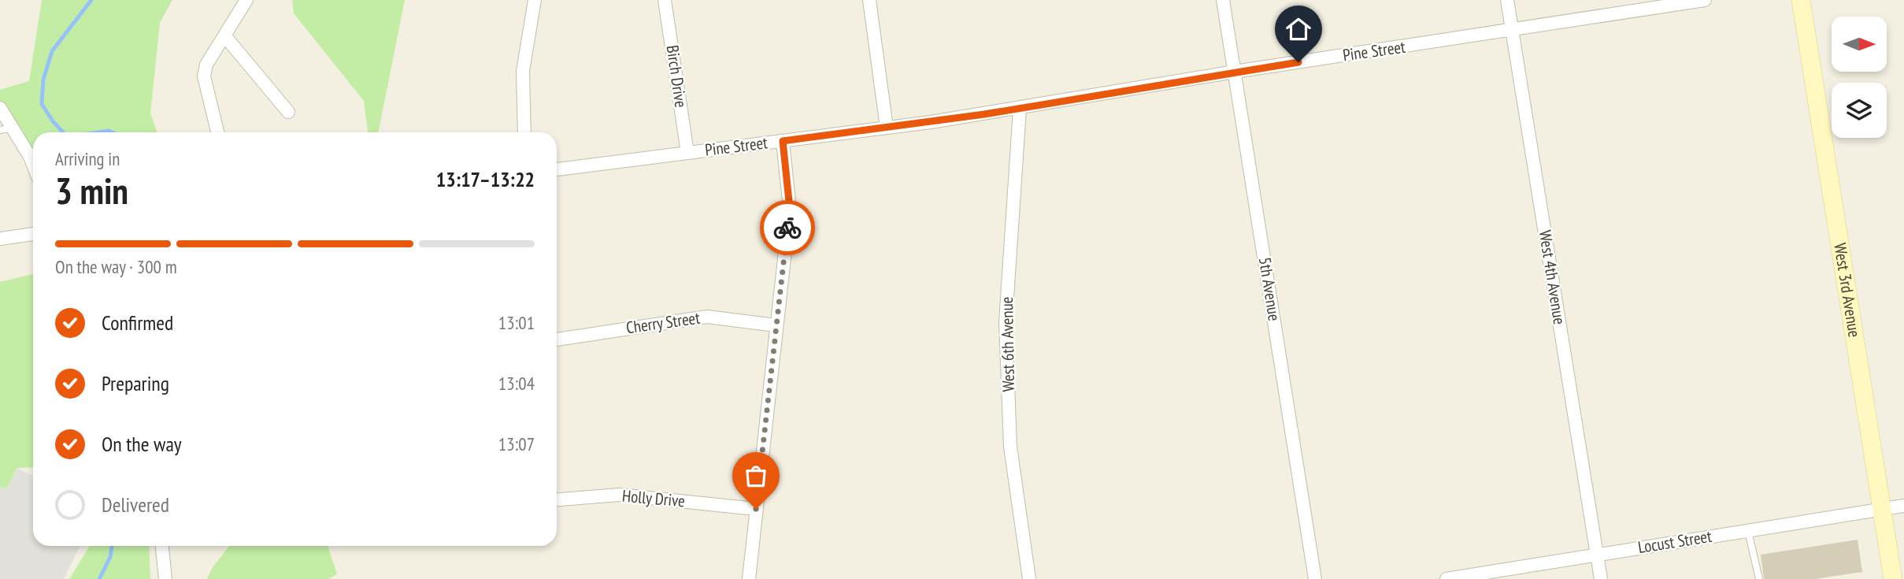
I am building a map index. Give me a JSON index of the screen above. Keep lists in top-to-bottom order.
{
  "streets": {
    "street": [
      "Pine Street",
      "Birch Drive",
      "West 4th Avenue",
      "5th Avenue",
      "West 3rd Avenue",
      "Cherry Street",
      "West 6th Avenue",
      "Holly Drive",
      "Locust Street"
    ]
  },
  "crossings": [
    ["Pine Street", "Birch Drive"],
    ["Pine Street", "West 4th Avenue"],
    ["Pine Street", "5th Avenue"],
    ["Pine Street", "West 6th Avenue"],
    ["West 4th Avenue", "Locust Street"],
    ["West 3rd Avenue", "Locust Street"]
  ],
  "north": "right",
  "page": {
    "heading": ["3 min", "Arriving in", "13:17–13:22"],
    "bar": "On the way · 300 m",
    "list": [
      ["Confirmed", "13:01"],
      ["Preparing", "13:04"],
      ["On the way", "13:07"],
      "Delivered"
    ]
  }
}
